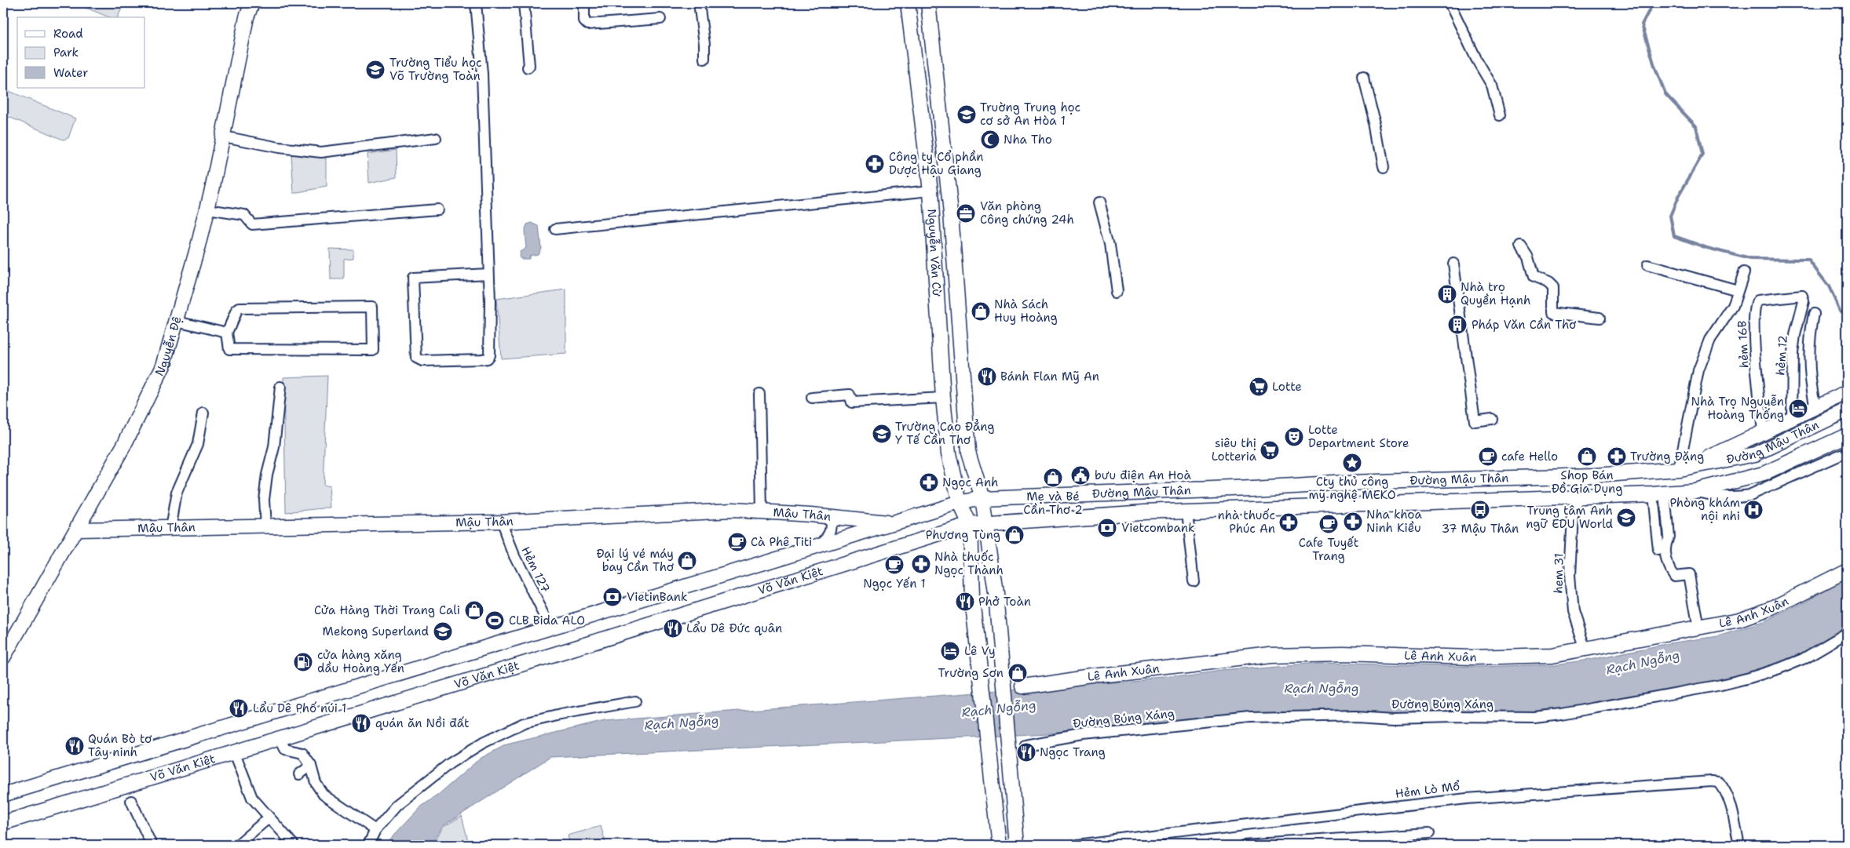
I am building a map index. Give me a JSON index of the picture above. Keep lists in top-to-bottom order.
{
  "streets": {
    "main road": [
      "Nguyễn Văn Cừ",
      "Nguyễn Đệ",
      "Đường Mậu Thân",
      "Mậu Thân",
      "Võ Văn Kiệt",
      "Lê Anh Xuân"
    ],
    "street": [
      "hẻm 16B",
      "hẻm 12",
      "Hẻm 127",
      "hem 31",
      "Đường Búng Xáng",
      "Hẻm Lò Mổ"
    ]
  },
  "crossings": [
    ["Nguyễn Văn Cừ", "Đường Mậu Thân"],
    ["Nguyễn Văn Cừ", "Võ Văn Kiệt"],
    ["hẻm 16B", "hẻm 12"],
    ["Nguyễn Đệ", "Mậu Thân"],
    ["Đường Mậu Thân", "hem 31"],
    ["Đường Mậu Thân", "Võ Văn Kiệt"],
    ["Mậu Thân", "Hẻm 127"],
    ["hem 31", "Lê Anh Xuân"]
  ],
  "water": ["Rạch Ngỗng"],
  "places": {
    "school or university": [
      "Trường Tiểu học Võ Trường Toàn",
      "Truờng Trung học cơ sở An Hòa 1",
      "Trường Cao Đẳng Y Tế Cần Thơ",
      "Trung tâm Anh ngữ EDU World",
      "Mekong Superland"
    ],
    "mosque": ["Nha Tho"],
    "pharmacy": [
      "Công ty Cổ phần Dược Hậu Giang",
      "Trường Đặng",
      "Ngọc Anh",
      "Nha khoa Ninh Kiều",
      "nhà thuốc Phúc An",
      "Nhà thuốc Ngọc Thành"
    ],
    "office": ["Văn phòng Công chứng 24h"],
    "building": ["Nhà trọ Quyền Hạnh", "Pháp Văn Cần Thơ"],
    "shop": [
      "Nhà Sách Huy Hoàng",
      "Shop Bán Đồ Gia Dụng",
      "Mẹ và Bé Cần Thơ 2",
      "Phương Tùng",
      "Đại lý vé máy bay Cần Thơ",
      "Cửa Hàng Thời Trang Cali",
      "Trường Sơn"
    ],
    "restaurant": [
      "Bánh Flan Mỹ An",
      "Phở Toàn",
      "Lẩu Dê Đức quân",
      "Lẩu Dê Phố núi 1",
      "quán ăn Nồi đất",
      "Quán Bò tơ Tây ninh",
      "Ngọc Trang"
    ],
    "supermarket": ["Lotte", "siêu thị Lotteria"],
    "hotel": ["Nhà Trọ Nguyễn Hoàng Thống", "Lê Vy"],
    "theatre": ["Lotte Department Store"],
    "cafe": [
      "cafe Hello",
      "Cafe Tuyết Trang",
      "Cà Phê Titi",
      "Ngọc Yến 1"
    ],
    "place": ["Cty thủ công mỹ nghệ MEKO"],
    "public building": ["bưu điện An Hoà"],
    "bus stop": ["37 Mậu Thân"],
    "hospital": ["Phòng khám nội nhi"],
    "bank": ["Vietcombank", "VietinBank"],
    "sports": ["CLB Bida ALO"],
    "fuel station": ["cửa hàng xăng dầu Hoàng Yến"]
  },
  "legend": ["Road", "Park", "Water"]
}
